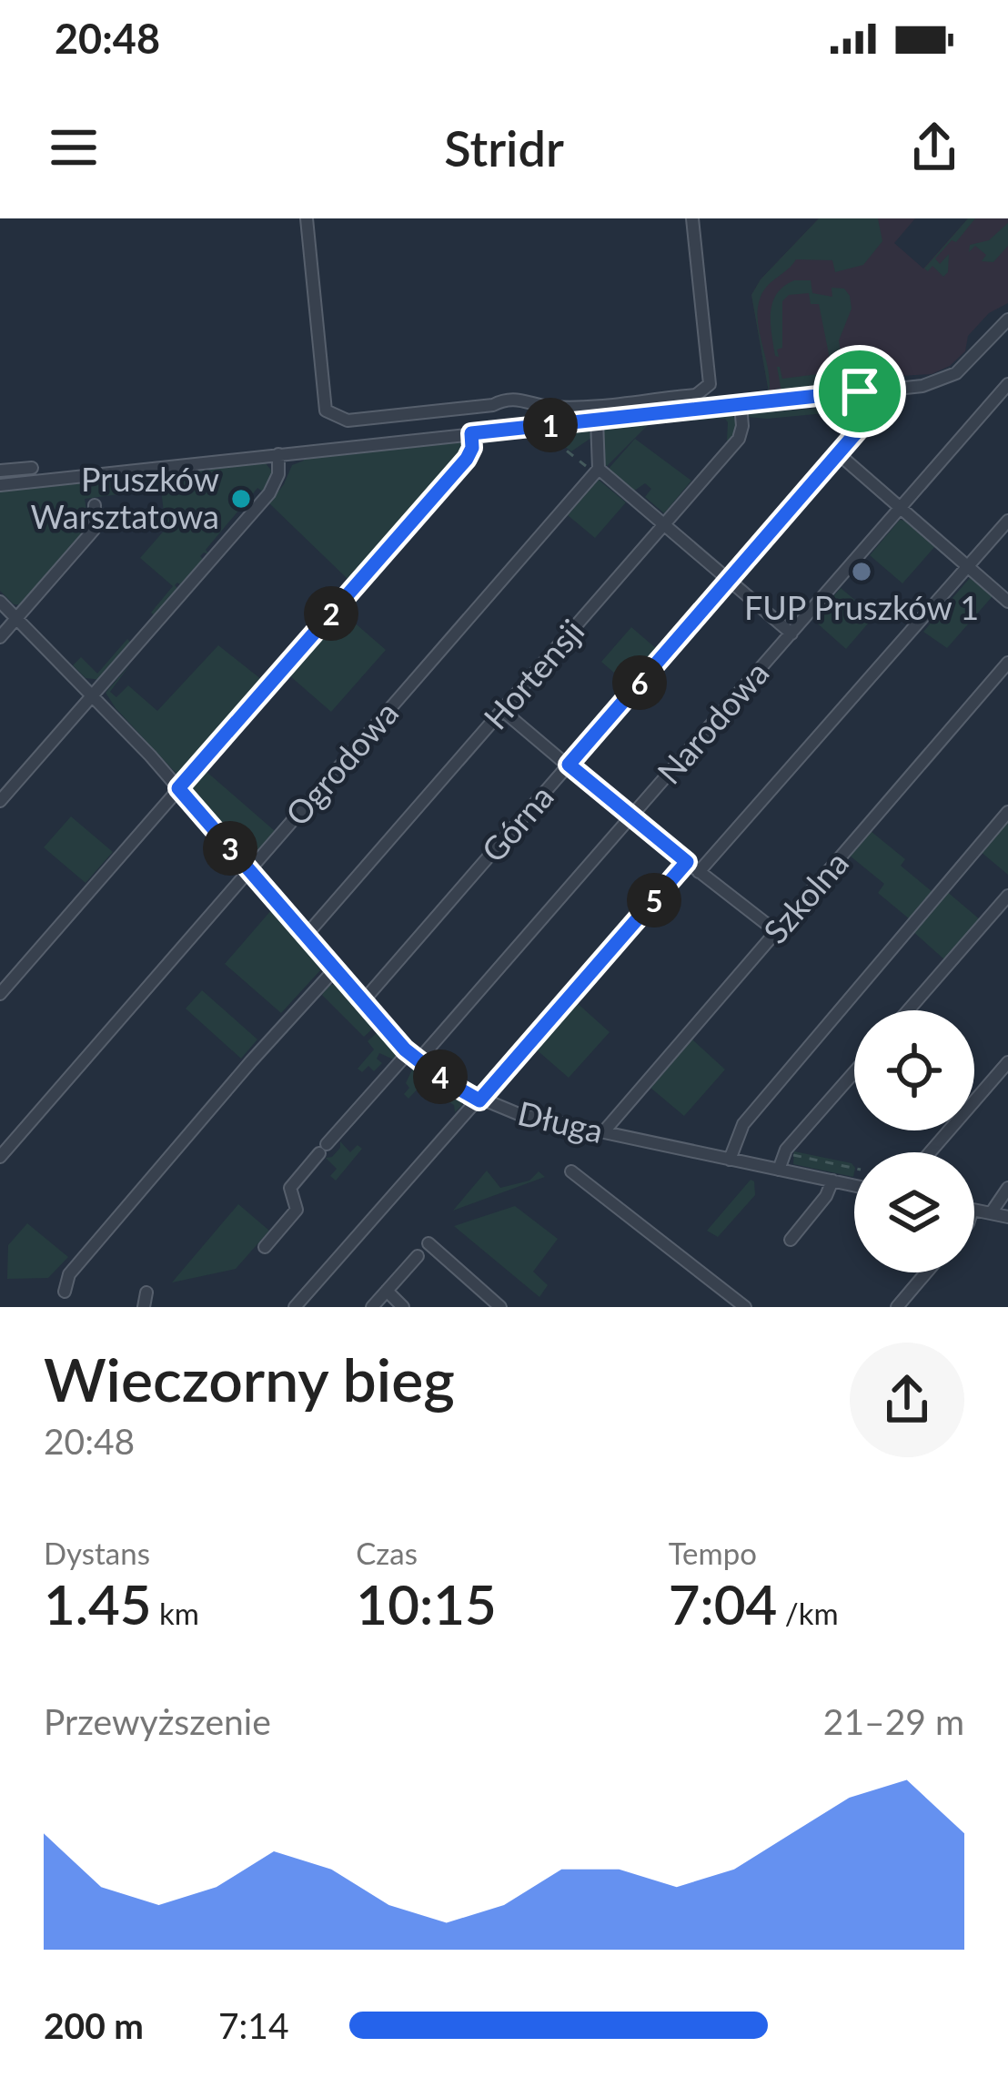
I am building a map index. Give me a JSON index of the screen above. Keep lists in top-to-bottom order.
{
  "streets": {
    "street": [
      "Hortensji",
      "Narodowa",
      "Ogrodowa",
      "Górna",
      "Szkolna",
      "Długa"
    ]
  },
  "crossings": [
    ["Hortensji", "Długa"],
    ["Narodowa", "Długa"],
    ["Ogrodowa", "Długa"],
    ["Górna", "Długa"],
    ["Szkolna", "Długa"]
  ],
  "places": ["Pruszków Warsztatowa", "FUP Pruszków 1"],
  "page": {
    "status": "20:48",
    "header": "Stridr",
    "pins": [
      "1",
      "2",
      "6",
      "3",
      "5",
      "4"
    ],
    "heading": ["Wieczorny bieg", "20:48"],
    "stats": [
      ["Dystans", "1.45 km"],
      ["Czas", "10:15"],
      ["Tempo", "7:04 /km"]
    ],
    "chart": ["Przewyższenie", "21–29 m"],
    "list": [
      {
        "name": "200 m",
        "note": "7:14"
      }
    ]
  }
}
